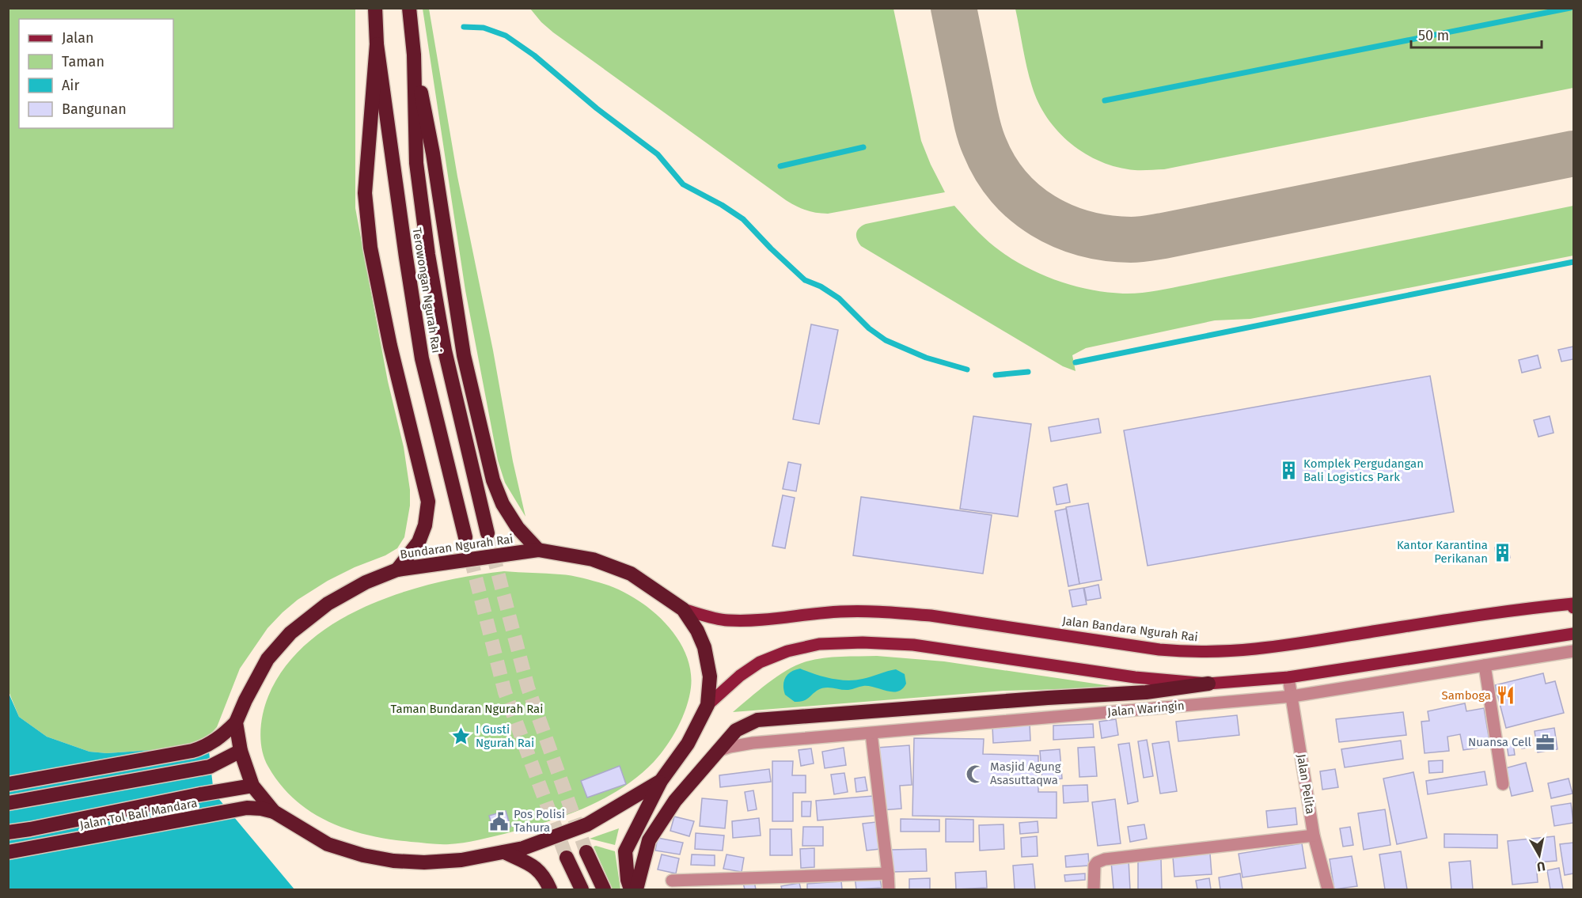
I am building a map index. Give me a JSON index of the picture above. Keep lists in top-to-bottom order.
{
  "streets": {
    "highway": ["Terowongan Ngurah Rai", "Bundaran Ngurah Rai", "Jalan Tol Bali Mandara"],
    "main road": ["Jalan Bandara Ngurah Rai"],
    "street": ["Jalan Waringin", "Jalan Pelita"]
  },
  "crossings": [
    ["Bundaran Ngurah Rai", "Jalan Bandara Ngurah Rai"],
    ["Bundaran Ngurah Rai", "Jalan Tol Bali Mandara"],
    ["Jalan Waringin", "Jalan Pelita"]
  ],
  "parks": ["Taman Bundaran Ngurah Rai"],
  "places": {
    "building": ["Komplek Pergudangan Bali Logistics Park", "Kantor Karantina Perikanan"],
    "restaurant": ["Samboga"],
    "place": ["I Gusti Ngurah Rai"],
    "office": ["Nuansa Cell"],
    "mosque": ["Masjid Agung Asasuttaqwa"],
    "public building": ["Pos Polisi Tahura"]
  },
  "legend": [
    "Jalan",
    "Taman",
    "Air",
    "Bangunan"
  ],
  "scale_bar": "50 m",
  "north": "bottom"
}
